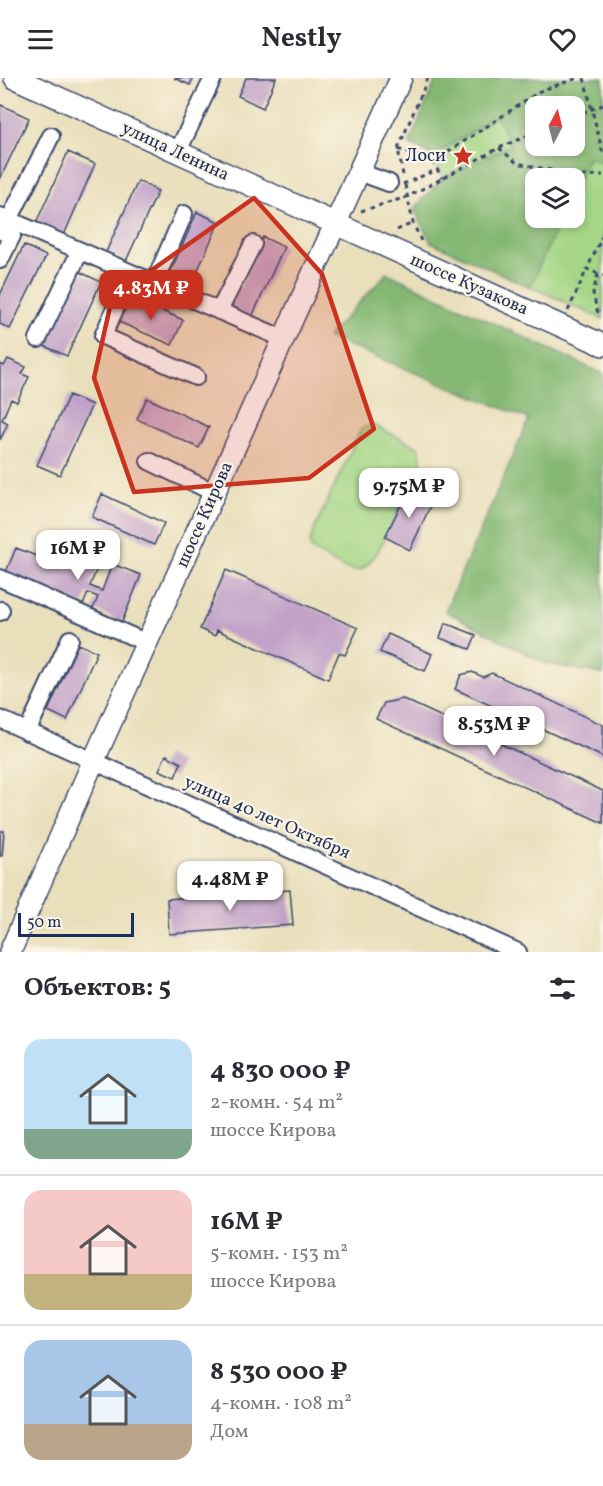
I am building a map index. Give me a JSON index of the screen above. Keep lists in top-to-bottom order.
{
  "streets": {
    "main road": ["улица Ленина", "шоссе Кузакова", "шоссе Кирова"],
    "street": ["улица 40 лет Октября"]
  },
  "crossings": [
    ["улица Ленина", "шоссе Кузакова"],
    ["улица Ленина", "шоссе Кирова"],
    ["шоссе Кузакова", "шоссе Кирова"],
    ["шоссе Кирова", "улица 40 лет Октября"]
  ],
  "places": {
    "place": ["Лоси"]
  },
  "scale_bar": "50 m",
  "north": "top",
  "page": {
    "header": "Nestly",
    "price": [
      "4.83M ₽",
      "9.75M ₽",
      "16M ₽",
      "8.53M ₽",
      "4.48M ₽"
    ],
    "scale": "50 m",
    "heading": "Объектов: 5",
    "list": [
      {
        "name": "4 830 000 ₽",
        "note": "2-комн. · 54 m² · шоссе Кирова"
      },
      {
        "name": "16M ₽",
        "note": "5-комн. · 153 m² · шоссе Кирова"
      },
      {
        "name": "8 530 000 ₽",
        "note": "4-комн. · 108 m² · Дом"
      }
    ]
  }
}
